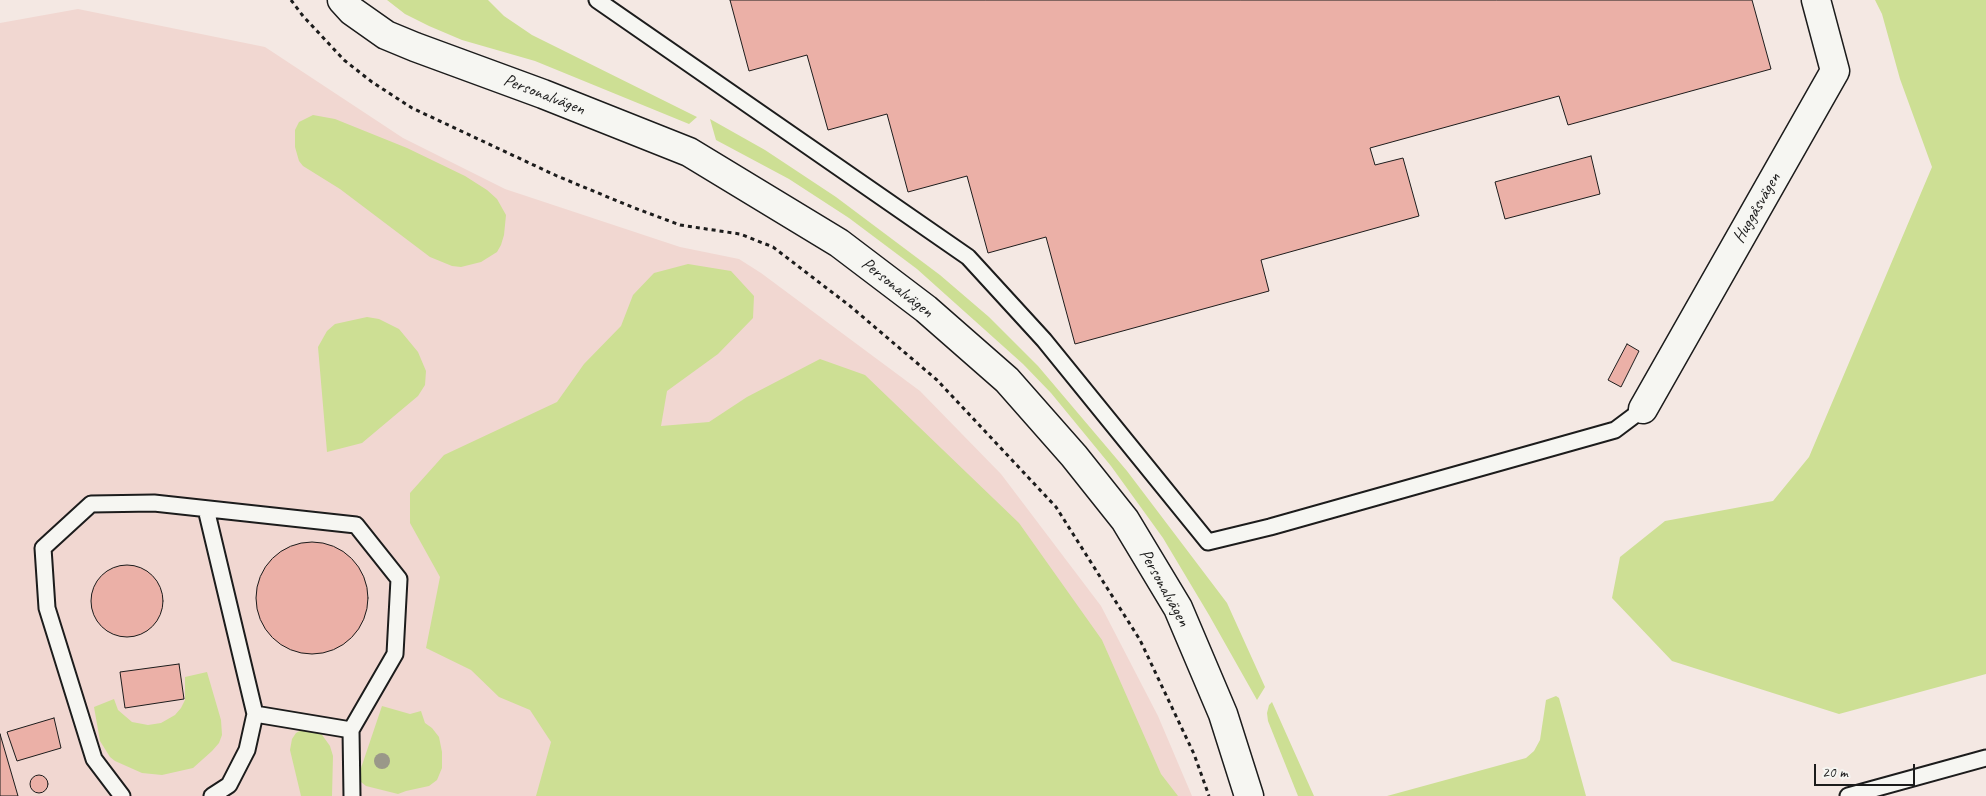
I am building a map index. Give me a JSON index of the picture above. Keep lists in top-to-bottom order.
{
  "streets": {
    "street": ["Personalvägen", "Huggåsvägen"]
  },
  "scale_bar": "20 m"
}
